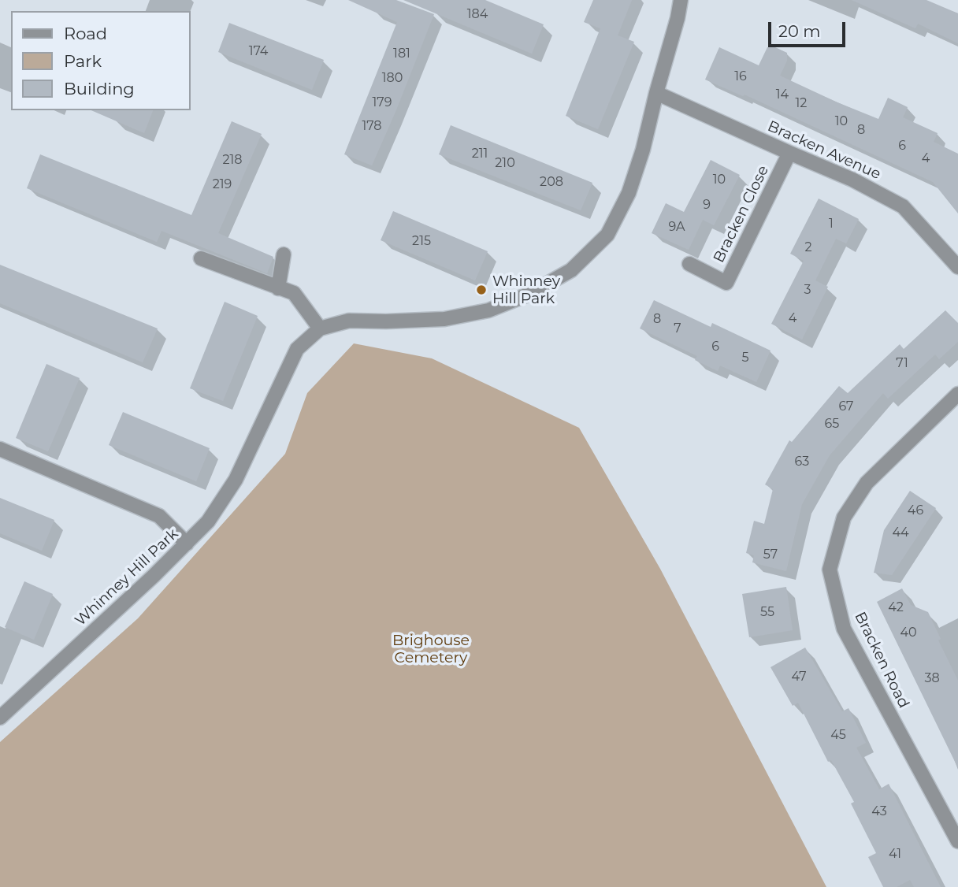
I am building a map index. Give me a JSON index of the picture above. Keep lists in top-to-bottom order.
{
  "streets": {
    "street": [
      "Bracken Avenue",
      "Bracken Close",
      "Whinney Hill Park",
      "Bracken Road"
    ]
  },
  "crossings": [
    ["Bracken Avenue", "Bracken Close"],
    ["Bracken Avenue", "Whinney Hill Park"]
  ],
  "parks": ["Brighouse Cemetery"],
  "places": ["Whinney Hill Park"],
  "house_numbers": [
    "184",
    "174",
    "181",
    "16",
    "180",
    "14",
    "179",
    "12",
    "10",
    "178",
    "8",
    "6",
    "211",
    "4",
    "218",
    "210",
    "10",
    "208",
    "219",
    "9",
    "1",
    "9A",
    "215",
    "2",
    "3",
    "4",
    "8",
    "7",
    "6",
    "5",
    "71",
    "67",
    "65",
    "63",
    "46",
    "44",
    "57",
    "42",
    "55",
    "40",
    "47",
    "38",
    "45",
    "43",
    "41"
  ],
  "legend": ["Road", "Park", "Building"],
  "scale_bar": "20 m"
}
